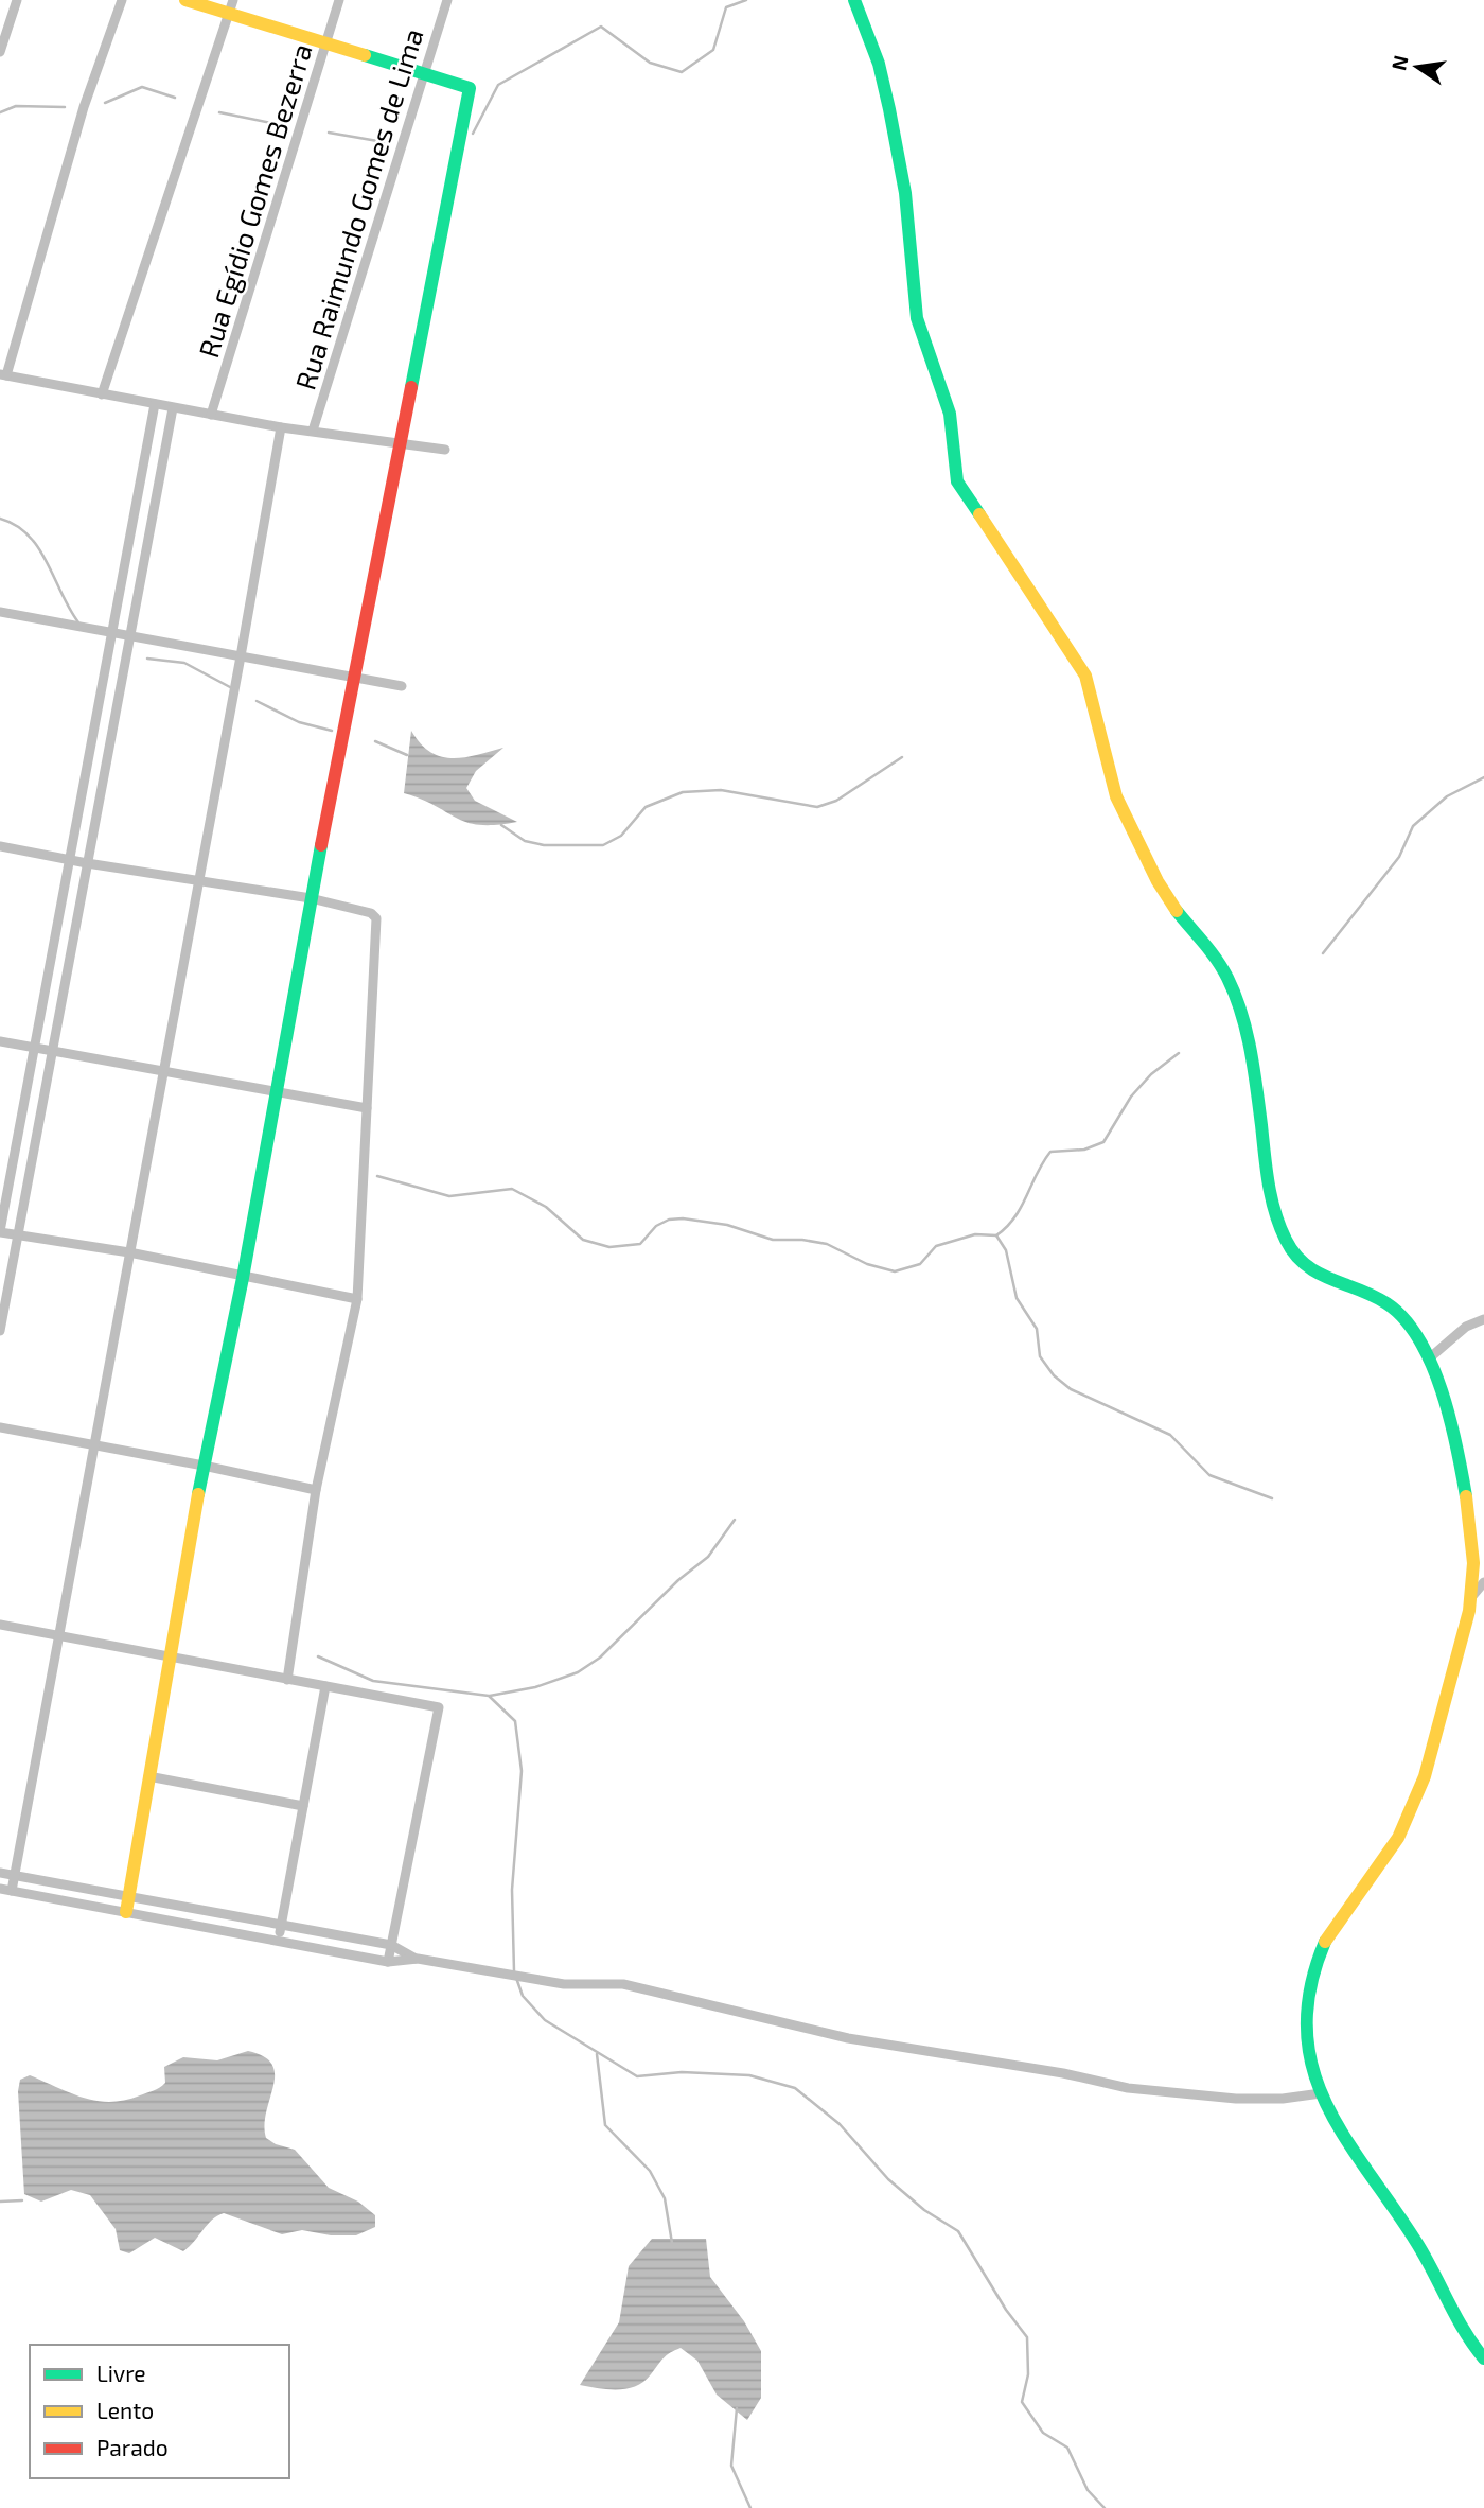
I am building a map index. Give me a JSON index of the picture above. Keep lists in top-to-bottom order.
{
  "streets": {
    "street": ["Rua Egídio Gomes Bezerra", "Rua Raimundo Gomes de Lima"]
  },
  "legend": ["Livre", "Lento", "Parado"],
  "north": "left"
}
